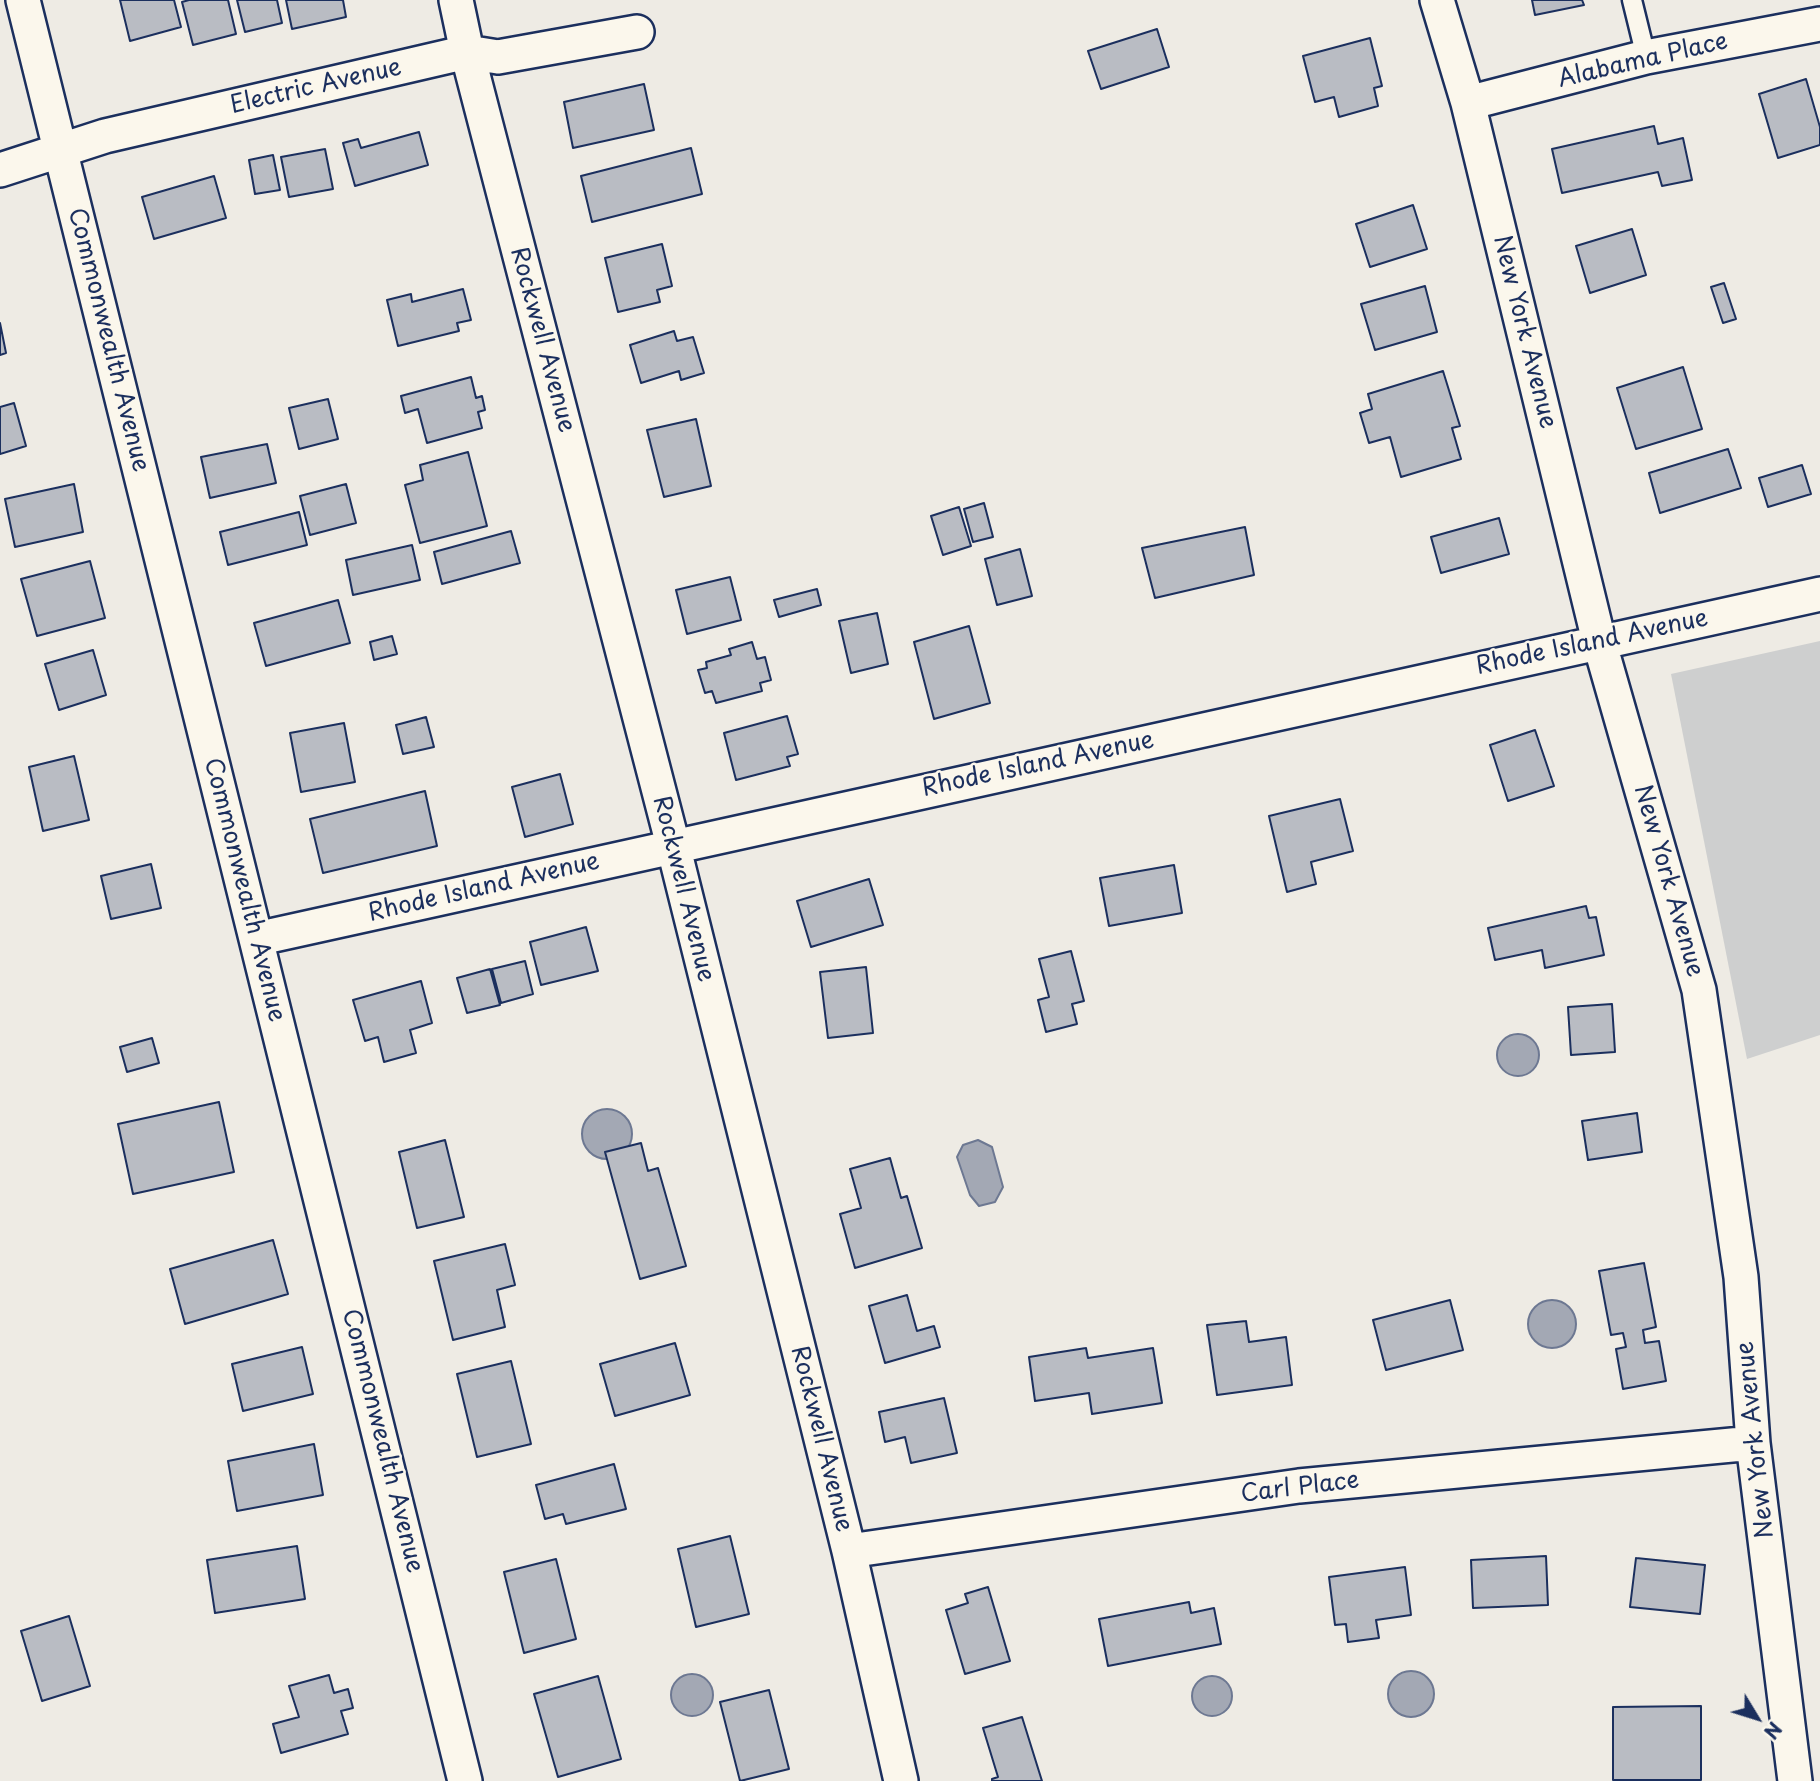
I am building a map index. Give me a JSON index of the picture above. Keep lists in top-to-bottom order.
{
  "streets": {
    "street": [
      "Alabama Place",
      "Electric Avenue",
      "New York Avenue",
      "Commonwealth Avenue",
      "Rockwell Avenue",
      "Rhode Island Avenue",
      "Carl Place"
    ]
  },
  "crossings": [
    ["Alabama Place", "New York Avenue"],
    ["Electric Avenue", "Commonwealth Avenue"],
    ["Electric Avenue", "Rockwell Avenue"],
    ["New York Avenue", "Rhode Island Avenue"],
    ["New York Avenue", "Carl Place"],
    ["Commonwealth Avenue", "Rhode Island Avenue"],
    ["Rockwell Avenue", "Rhode Island Avenue"],
    ["Rockwell Avenue", "Carl Place"]
  ],
  "north": "bottom right"
}
